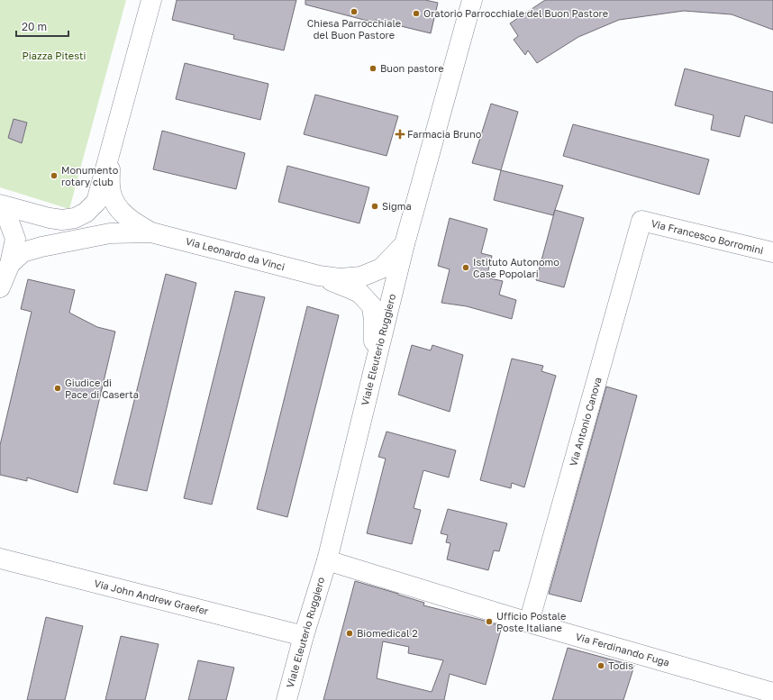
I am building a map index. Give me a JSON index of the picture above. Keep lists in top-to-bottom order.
{
  "streets": {
    "street": [
      "Via Francesco Borromini",
      "Via Leonardo da Vinci",
      "Viale Eleuterio Ruggiero",
      "Via Antonio Canova",
      "Via John Andrew Graefer",
      "Via Ferdinando Fuga"
    ]
  },
  "crossings": [
    ["Via Francesco Borromini", "Via Antonio Canova"],
    ["Via Leonardo da Vinci", "Viale Eleuterio Ruggiero"],
    ["Viale Eleuterio Ruggiero", "Via John Andrew Graefer"],
    ["Viale Eleuterio Ruggiero", "Via Ferdinando Fuga"],
    ["Via Antonio Canova", "Via Ferdinando Fuga"]
  ],
  "parks": ["Piazza Pitesti"],
  "places": {
    "other": [
      "Chiesa Parrocchiale del Buon Pastore",
      "Oratorio Parrocchiale del Buon Pastore",
      "Buon pastore",
      "Monumento rotary club",
      "Sigma",
      "Istituto Autonomo Case Popolari",
      "Giudice di Pace di Caserta",
      "Ufficio Postale Poste Italiane",
      "Biomedical 2",
      "Todis"
    ],
    "health": ["Farmacia Bruno"]
  },
  "scale_bar": "20 m"
}
